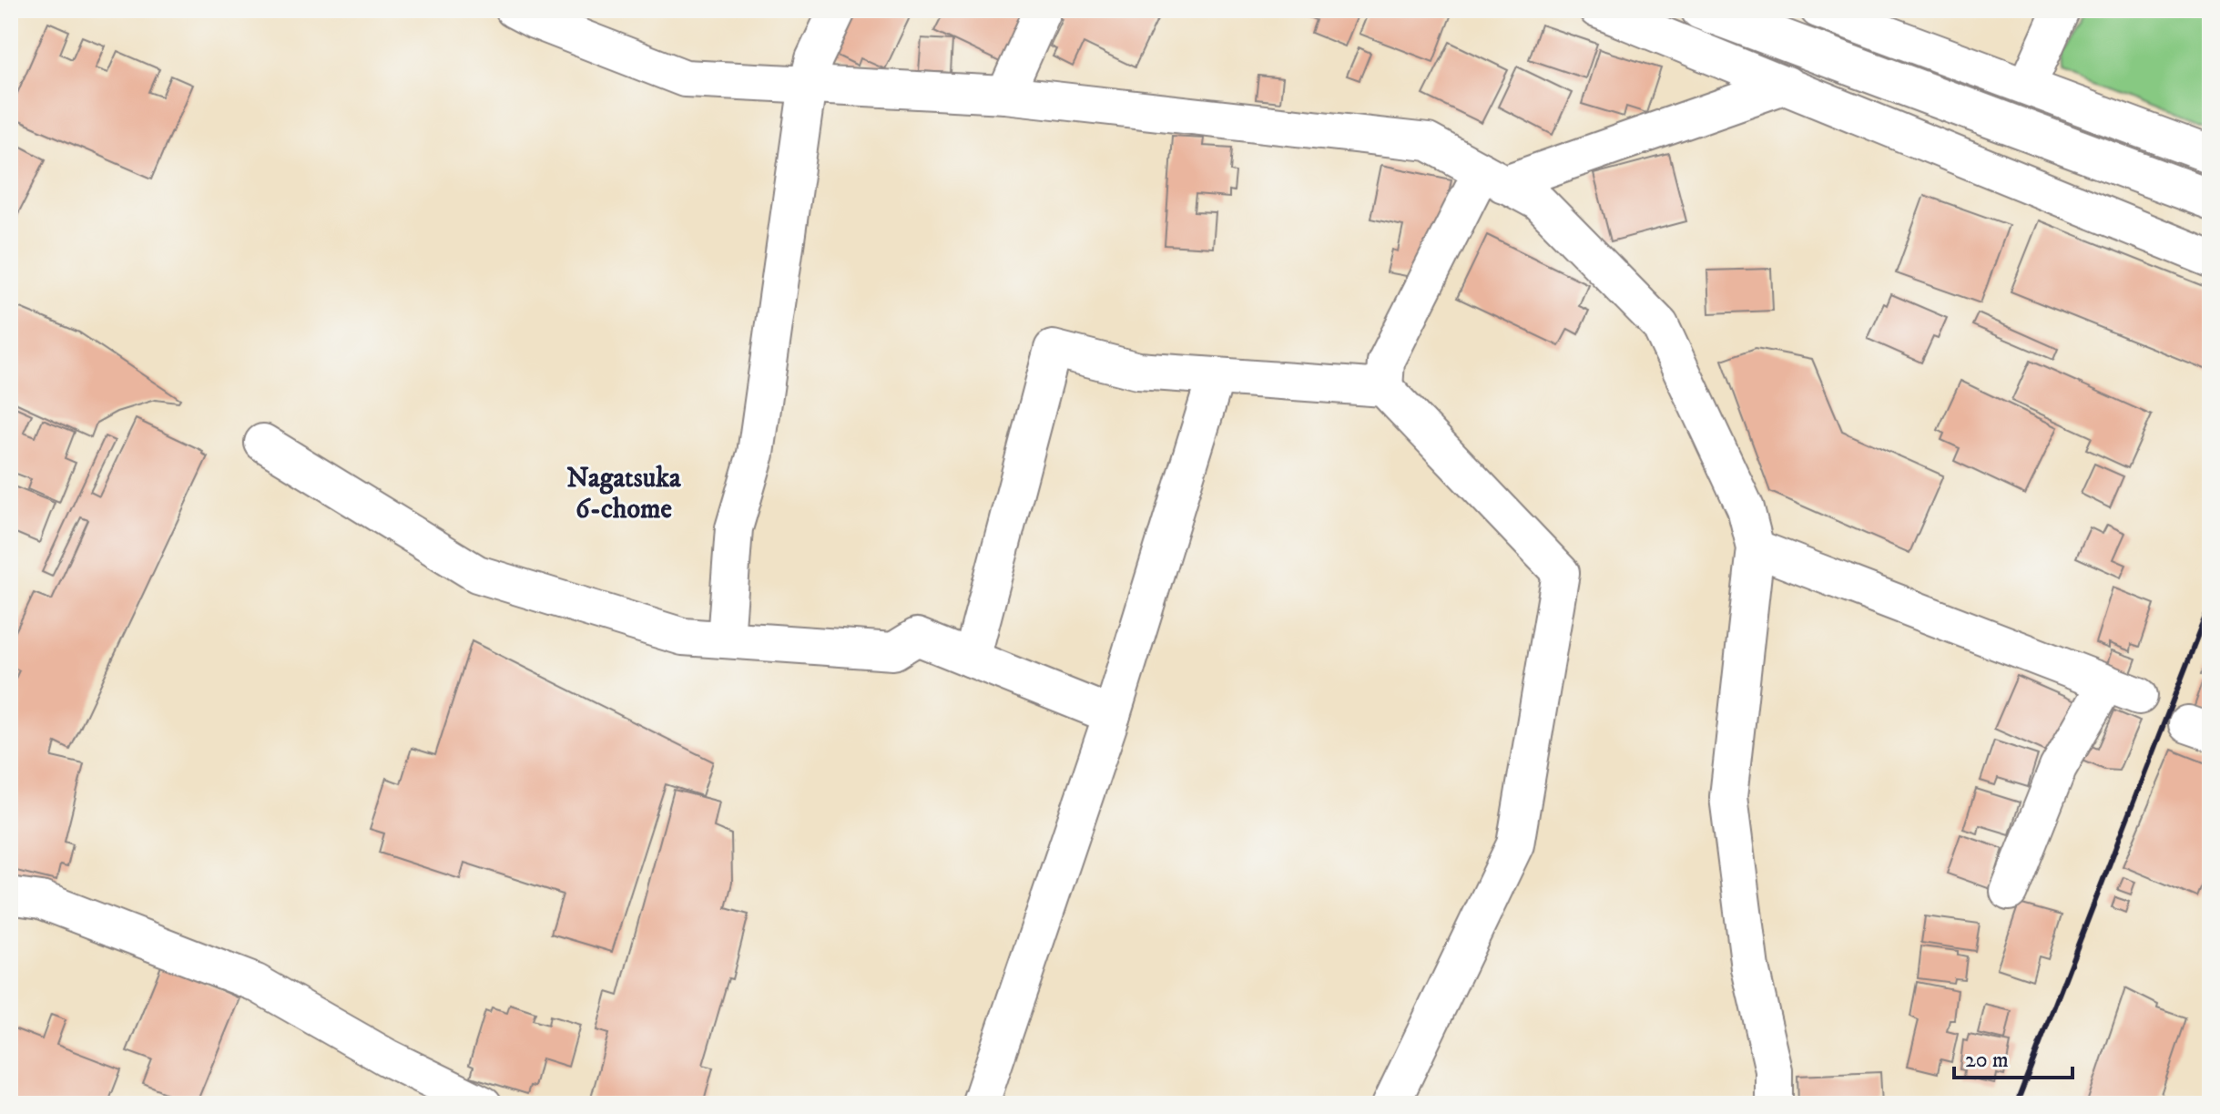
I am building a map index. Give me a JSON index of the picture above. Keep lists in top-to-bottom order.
{
  "districts": ["Nagatsuka 6-chome"],
  "scale_bar": "20 m"
}
